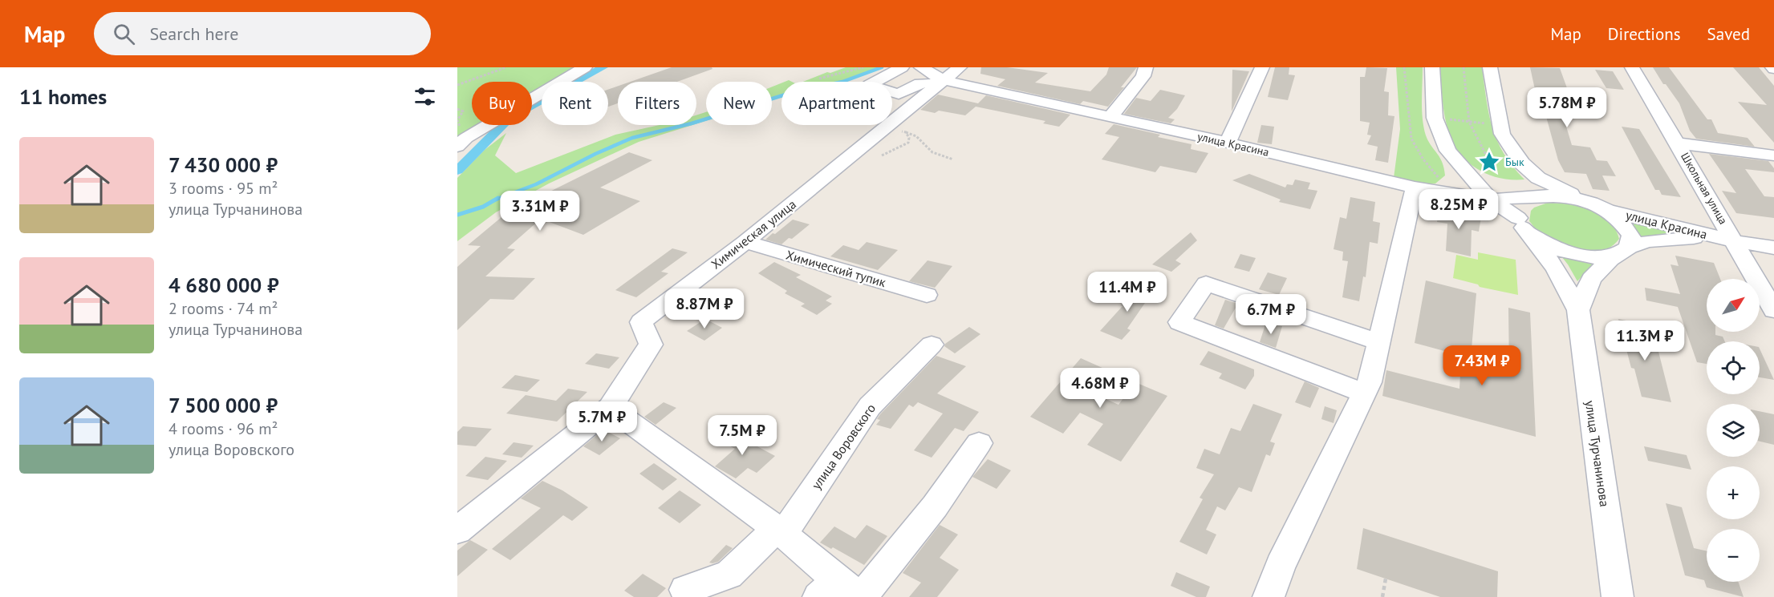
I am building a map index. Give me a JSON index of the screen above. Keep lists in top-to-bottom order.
{
  "streets": {
    "street": [
      "улица Красина",
      "Школьная улица",
      "Химическая улица",
      "Химический тупик",
      "улица Воровского",
      "улица Турчанинова"
    ]
  },
  "crossings": [
    ["улица Красина", "Школьная улица"],
    ["улица Красина", "Химическая улица"],
    ["улица Красина", "улица Турчанинова"],
    ["Химическая улица", "Химический тупик"]
  ],
  "places": {
    "place": ["Бык"]
  },
  "north": "top right",
  "page": {
    "header": "Map",
    "search": "Search here",
    "nav": ["Map", "Directions", "Saved"],
    "heading": "11 homes",
    "chip": [
      "Buy",
      "Rent",
      "Filters",
      "New",
      "Apartment"
    ],
    "price": [
      "5.78M ₽",
      "8.25M ₽",
      "3.31M ₽",
      "11.4M ₽",
      "8.87M ₽",
      "6.7M ₽",
      "11.3M ₽",
      "7.43M ₽",
      "4.68M ₽",
      "5.7M ₽",
      "7.5M ₽"
    ],
    "list": [
      {
        "name": "7 430 000 ₽",
        "note": "3 rooms · 95 m² · улица Турчанинова"
      },
      {
        "name": "4 680 000 ₽",
        "note": "2 rooms · 74 m² · улица Турчанинова"
      },
      {
        "name": "7 500 000 ₽",
        "note": "4 rooms · 96 m² · улица Воровского"
      }
    ],
    "map_buttons": ["+", "−"]
  }
}
